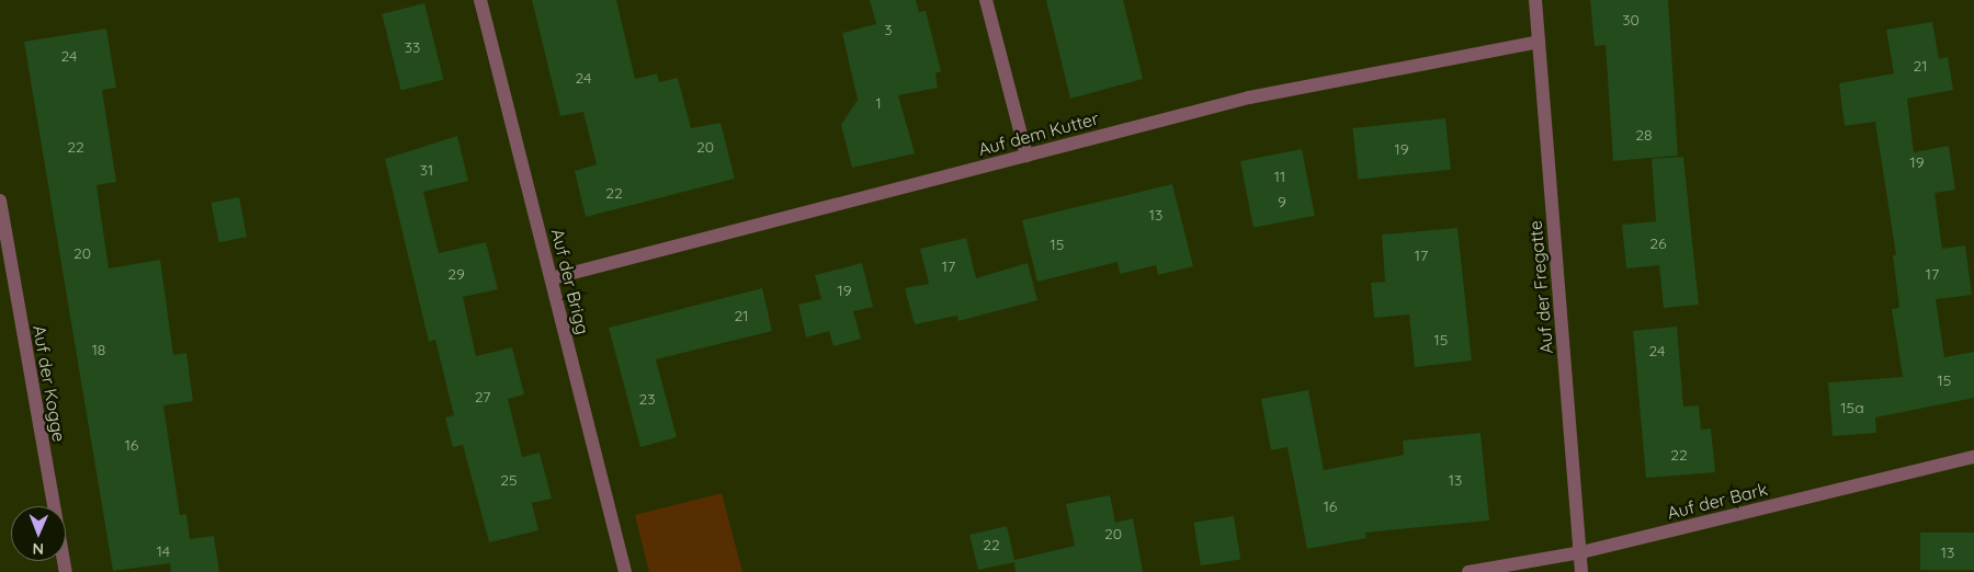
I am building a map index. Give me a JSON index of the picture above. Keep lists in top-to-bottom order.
{
  "streets": {
    "street": [
      "Auf dem Kutter",
      "Auf der Brigg",
      "Auf der Fregatte",
      "Auf der Kogge",
      "Auf der Bark"
    ]
  },
  "crossings": [
    ["Auf dem Kutter", "Auf der Brigg"],
    ["Auf dem Kutter", "Auf der Fregatte"],
    ["Auf der Fregatte", "Auf der Bark"]
  ],
  "house_numbers": [
    "30",
    "3",
    "33",
    "24",
    "21",
    "24",
    "1",
    "28",
    "22",
    "20",
    "19",
    "19",
    "31",
    "11",
    "22",
    "9",
    "13",
    "26",
    "15",
    "20",
    "17",
    "17",
    "29",
    "17",
    "19",
    "21",
    "15",
    "18",
    "24",
    "15",
    "27",
    "23",
    "15a",
    "16",
    "22",
    "25",
    "13",
    "16",
    "20",
    "22",
    "14",
    "13"
  ],
  "north": "bottom"
}
